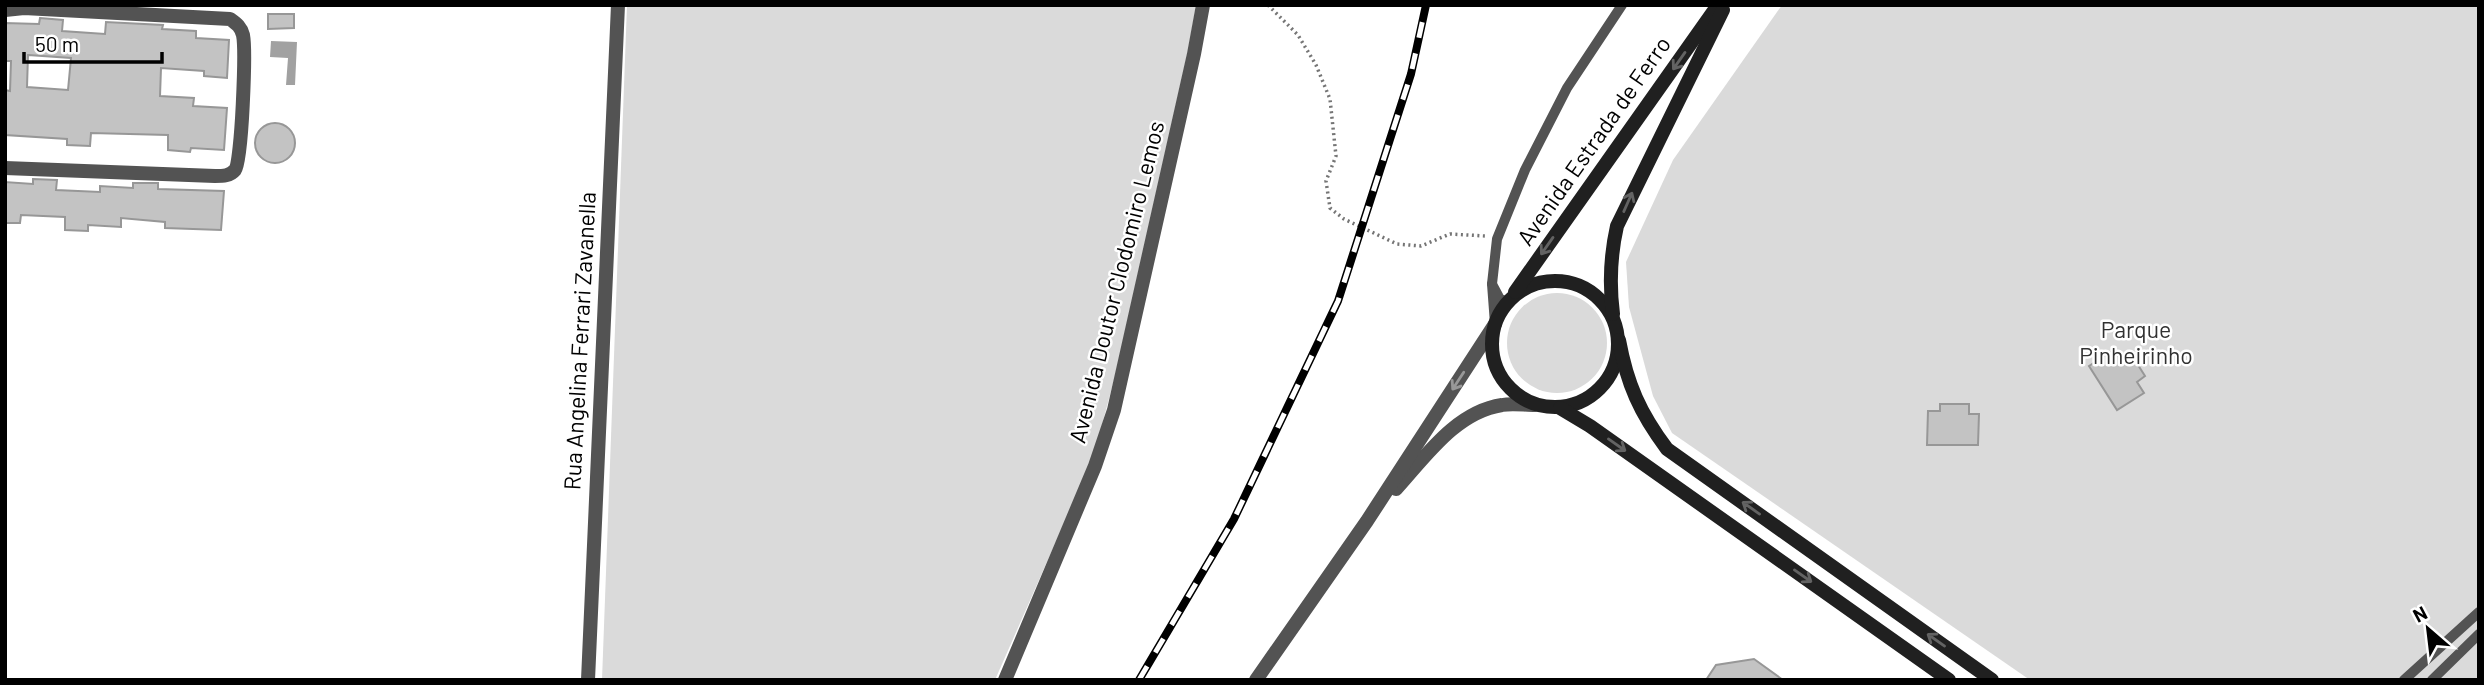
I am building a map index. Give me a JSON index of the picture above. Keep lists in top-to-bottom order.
{
  "streets": {
    "main road": ["Avenida Estrada de Ferro"],
    "street": ["Avenida Doutor Clodomiro Lemos", "Rua Angelina Ferrari Zavanella"]
  },
  "parks": ["Parque Pinheirinho"],
  "scale_bar": "50 m",
  "north": "top left"
}
